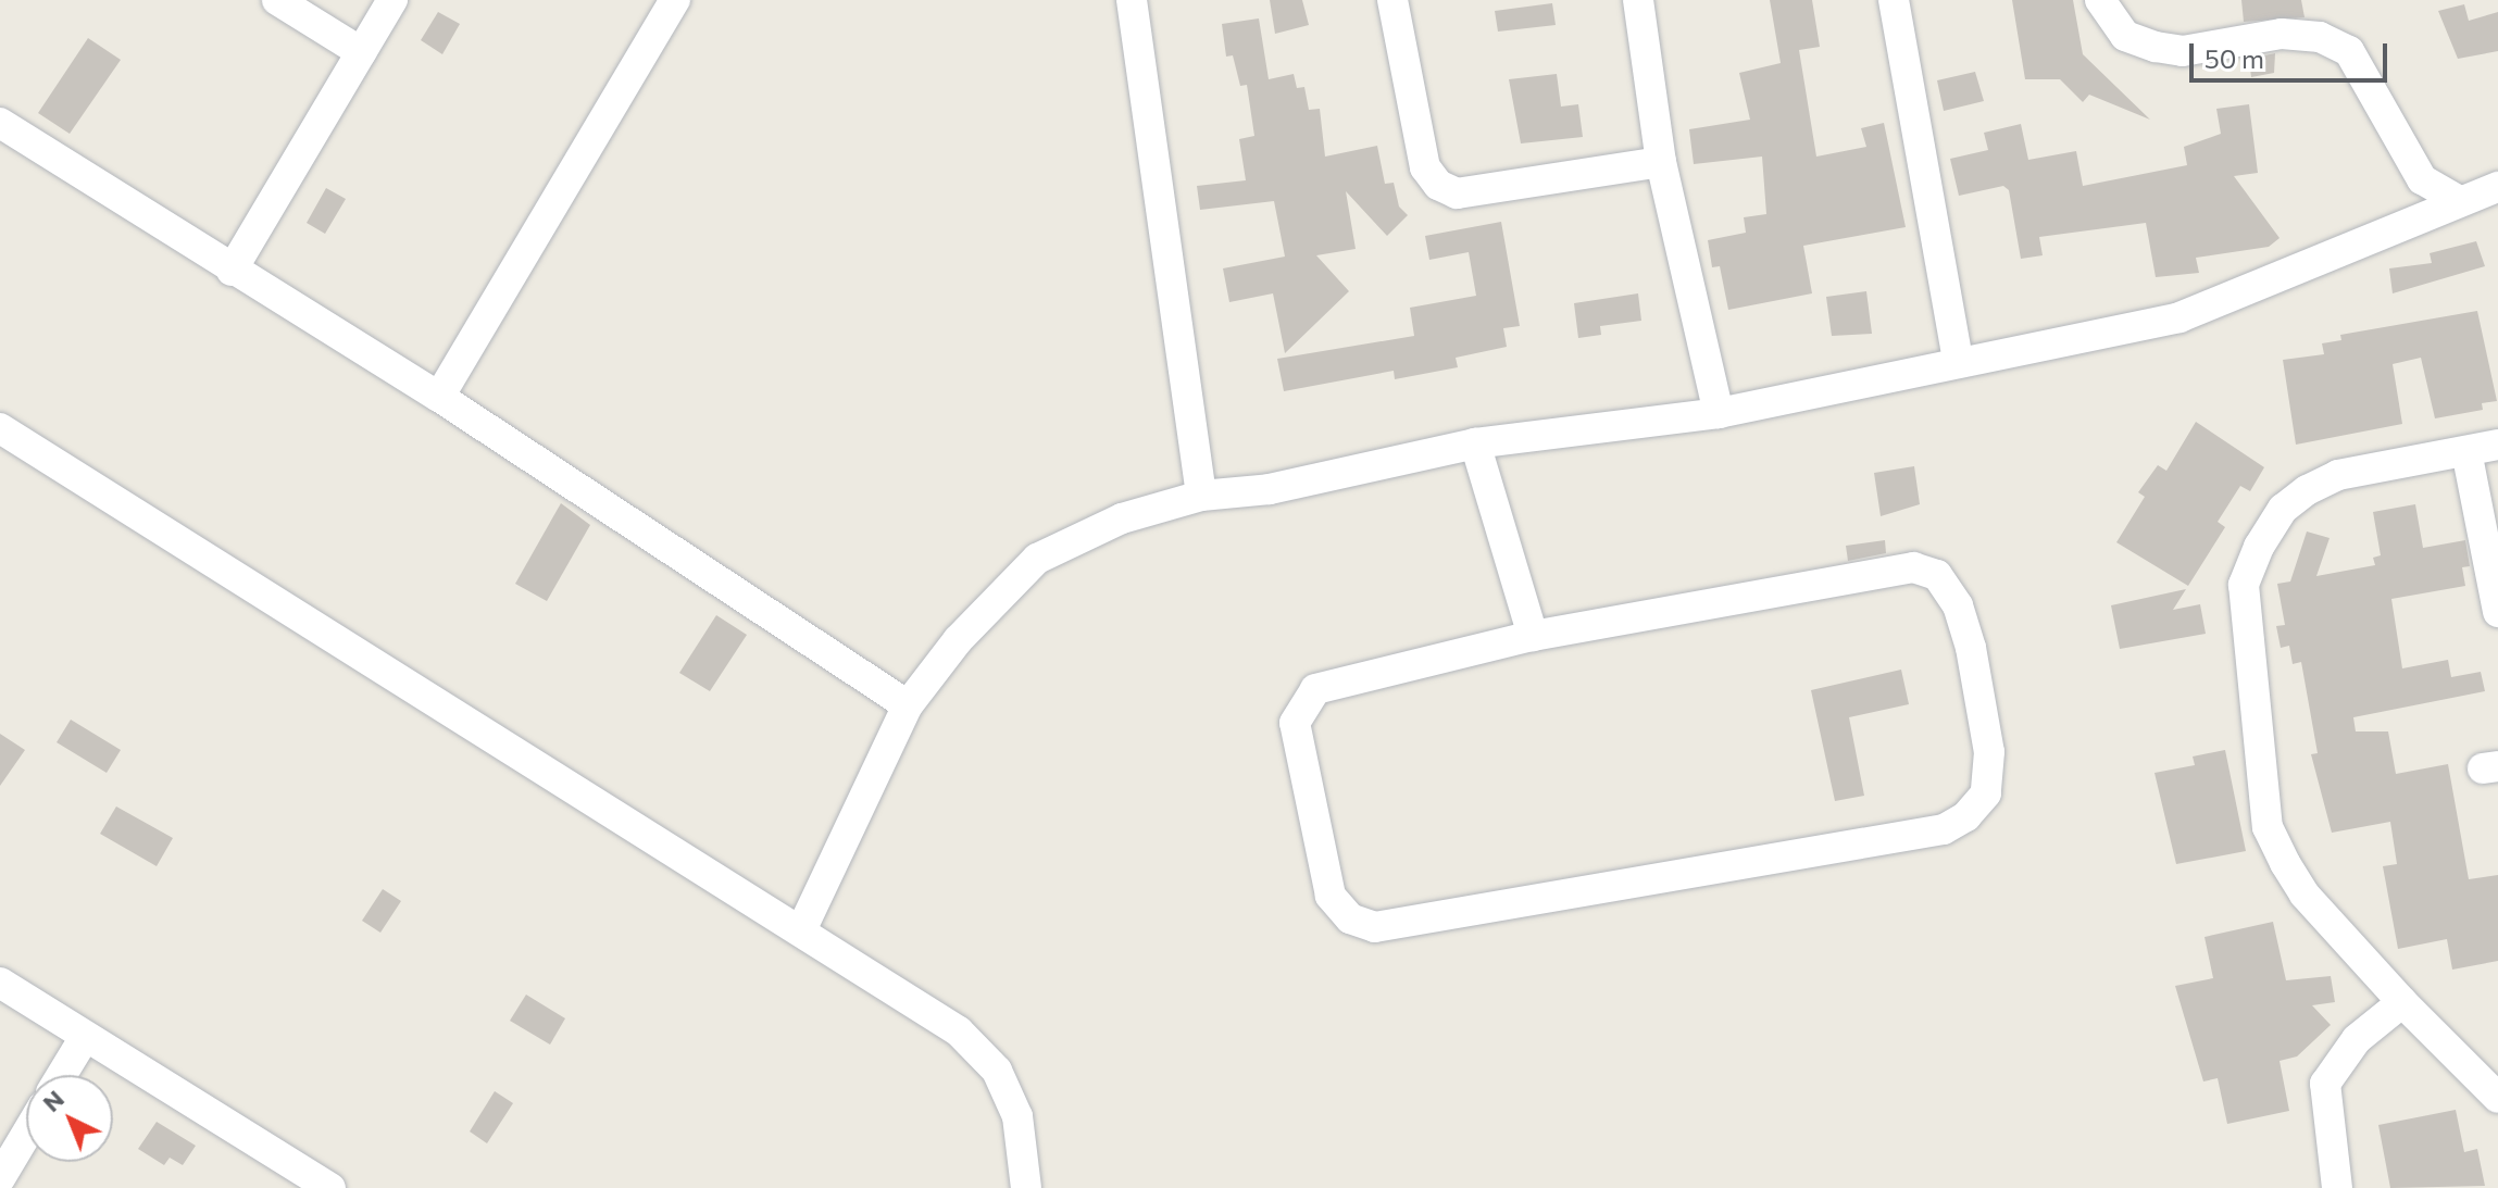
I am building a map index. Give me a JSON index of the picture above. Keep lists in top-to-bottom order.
{
  "scale_bar": "50 m",
  "north": "top left"
}
